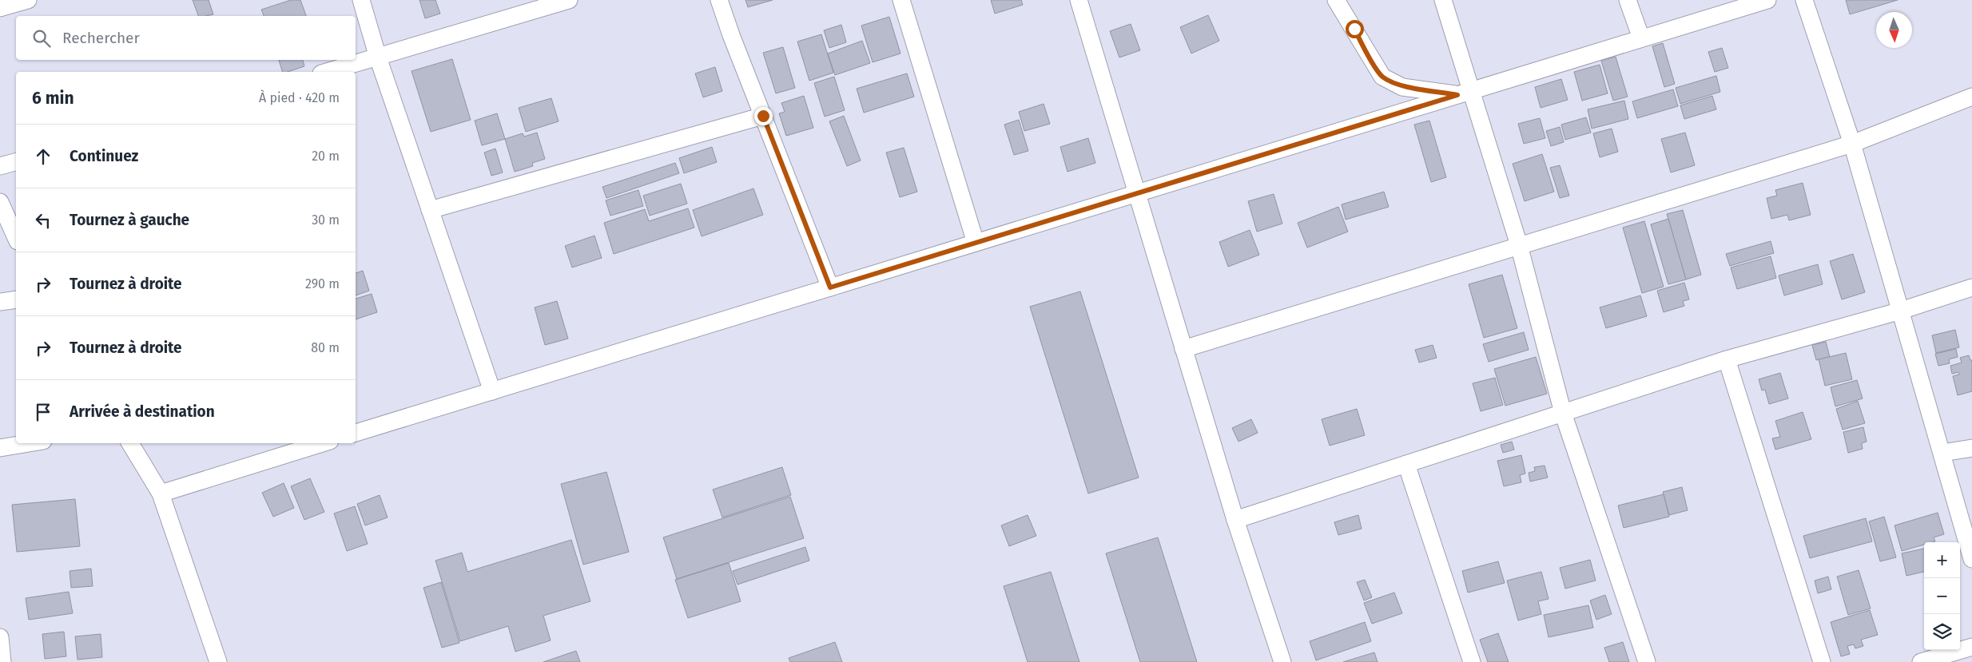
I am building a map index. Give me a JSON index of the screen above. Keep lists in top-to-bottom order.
{
  "north": "bottom",
  "page": {
    "search": "Rechercher",
    "heading": ["6 min", "À pied · 420 m"],
    "list": [
      ["Continuez", "20 m"],
      ["Tournez à gauche", "30 m"],
      ["Tournez à droite", "290 m"],
      ["Tournez à droite", "80 m"],
      "Arrivée à destination"
    ],
    "map_buttons": ["+", "−"]
  }
}
